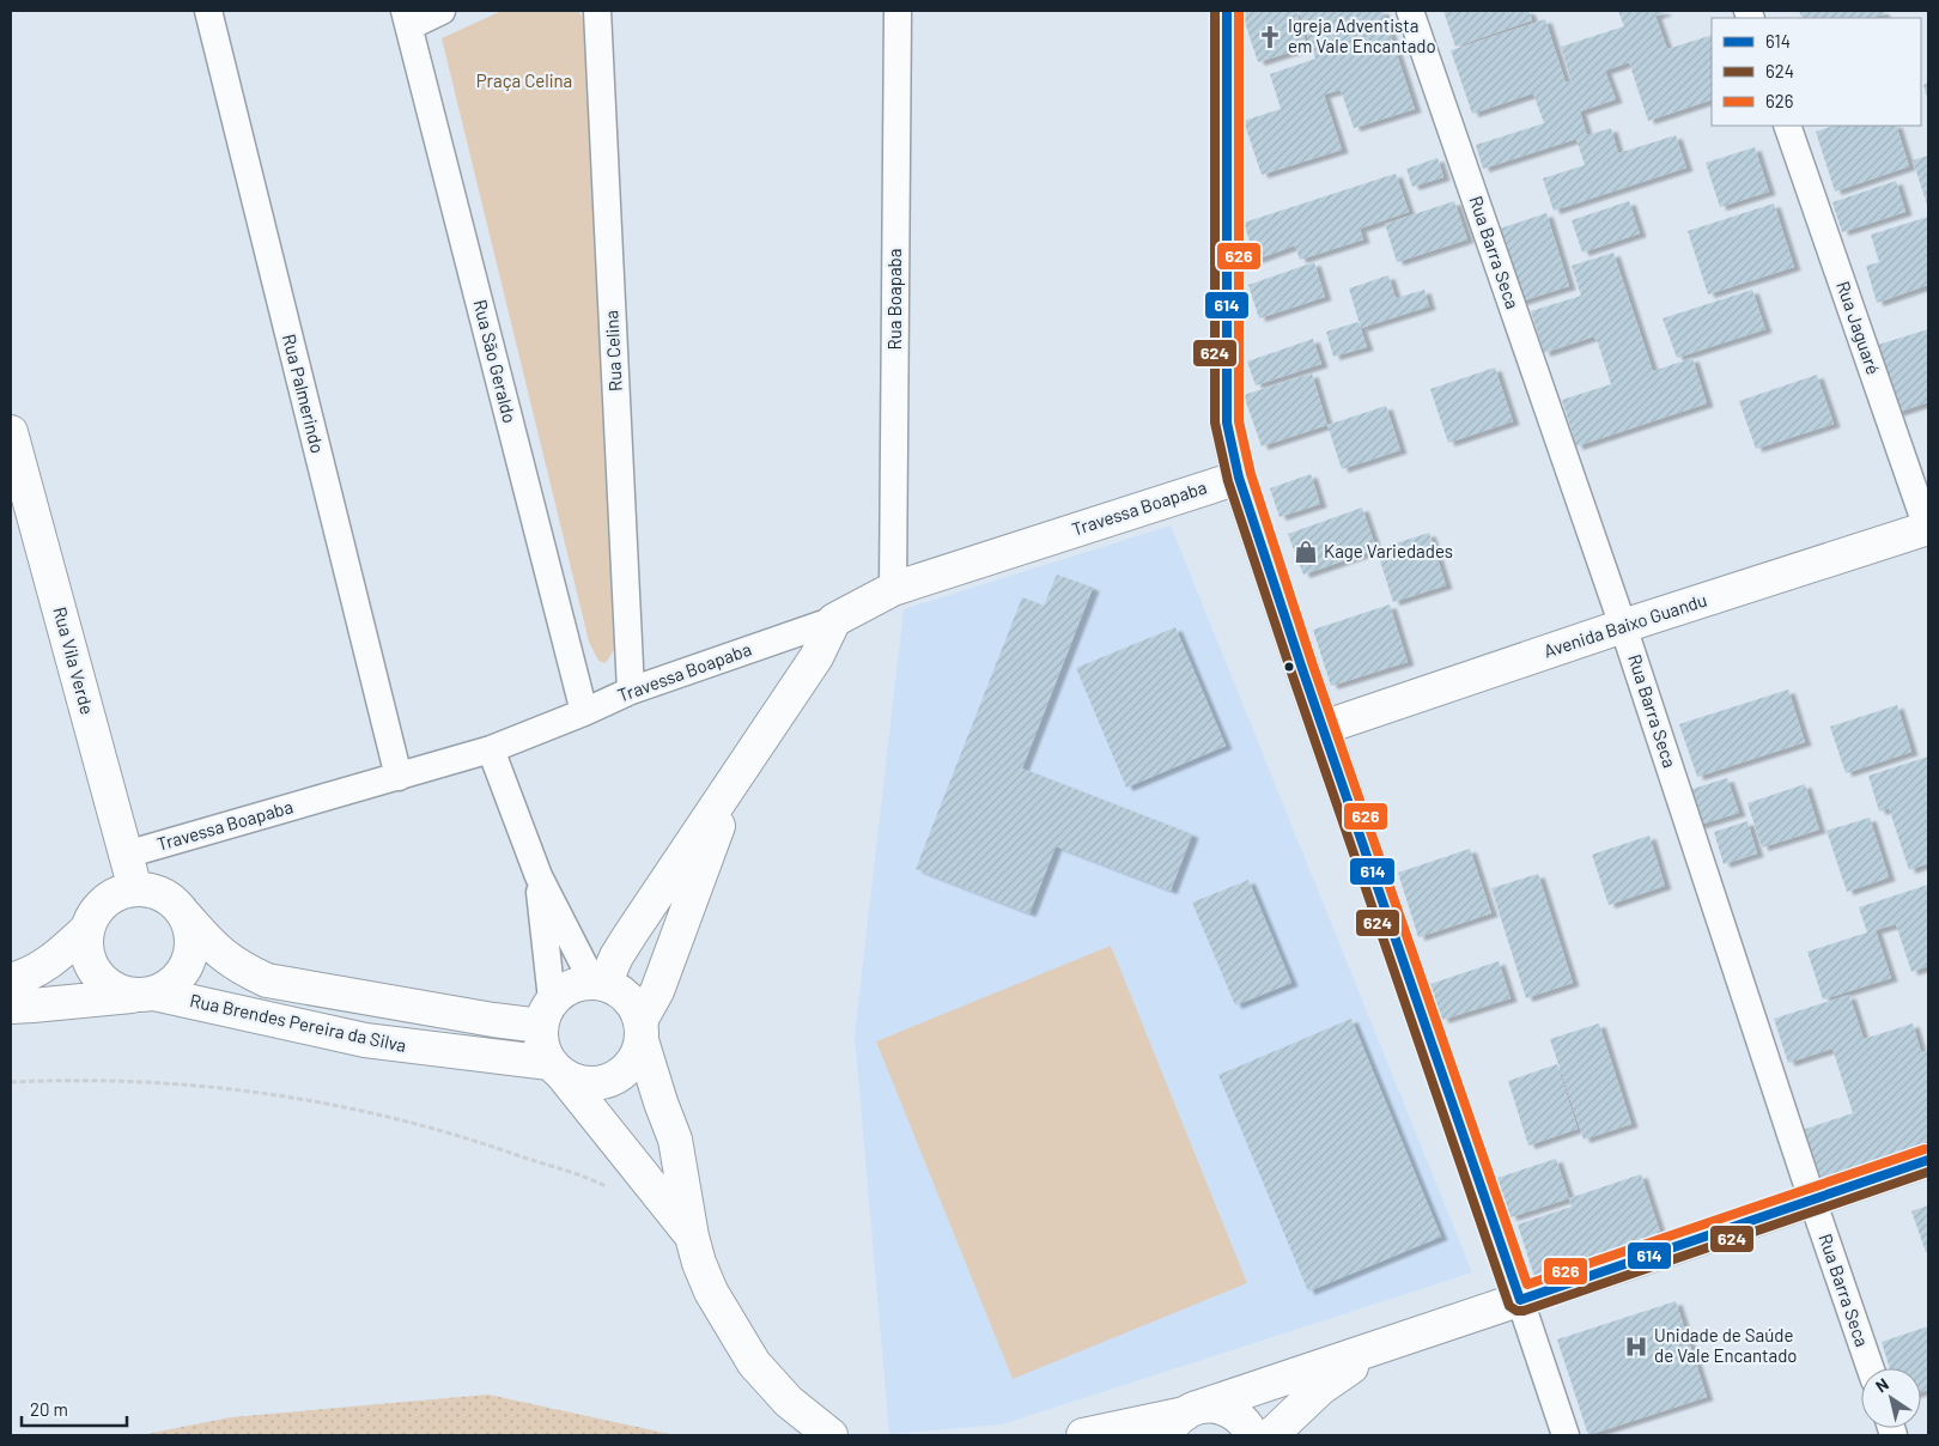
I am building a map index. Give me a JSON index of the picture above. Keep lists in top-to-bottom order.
{
  "streets": {
    "street": [
      "Rua Barra Seca",
      "Rua Boapaba",
      "Rua Jaguaré",
      "Rua Celina",
      "Rua São Geraldo",
      "Rua Palmerindo",
      "Travessa Boapaba",
      "Avenida Baixo Guandu",
      "Rua Vila Verde",
      "Rua Brendes Pereira da Silva"
    ]
  },
  "crossings": [
    ["Rua Barra Seca", "Avenida Baixo Guandu"],
    ["Rua Boapaba", "Travessa Boapaba"],
    ["Rua Jaguaré", "Avenida Baixo Guandu"],
    ["Rua Celina", "Travessa Boapaba"],
    ["Rua São Geraldo", "Travessa Boapaba"],
    ["Rua Palmerindo", "Travessa Boapaba"],
    ["Travessa Boapaba", "Rua Vila Verde"],
    ["Rua Vila Verde", "Rua Brendes Pereira da Silva"]
  ],
  "parks": ["Praça Celina"],
  "places": {
    "church": ["Igreja Adventista em Vale Encantado"],
    "shop": ["Kage Variedades"],
    "hospital": ["Unidade de Saúde de Vale Encantado"]
  },
  "lines": ["transit line 614", "transit line 624", "transit line 626"],
  "legend": ["614", "624", "626"],
  "scale_bar": "20 m",
  "north": "top left"
}
